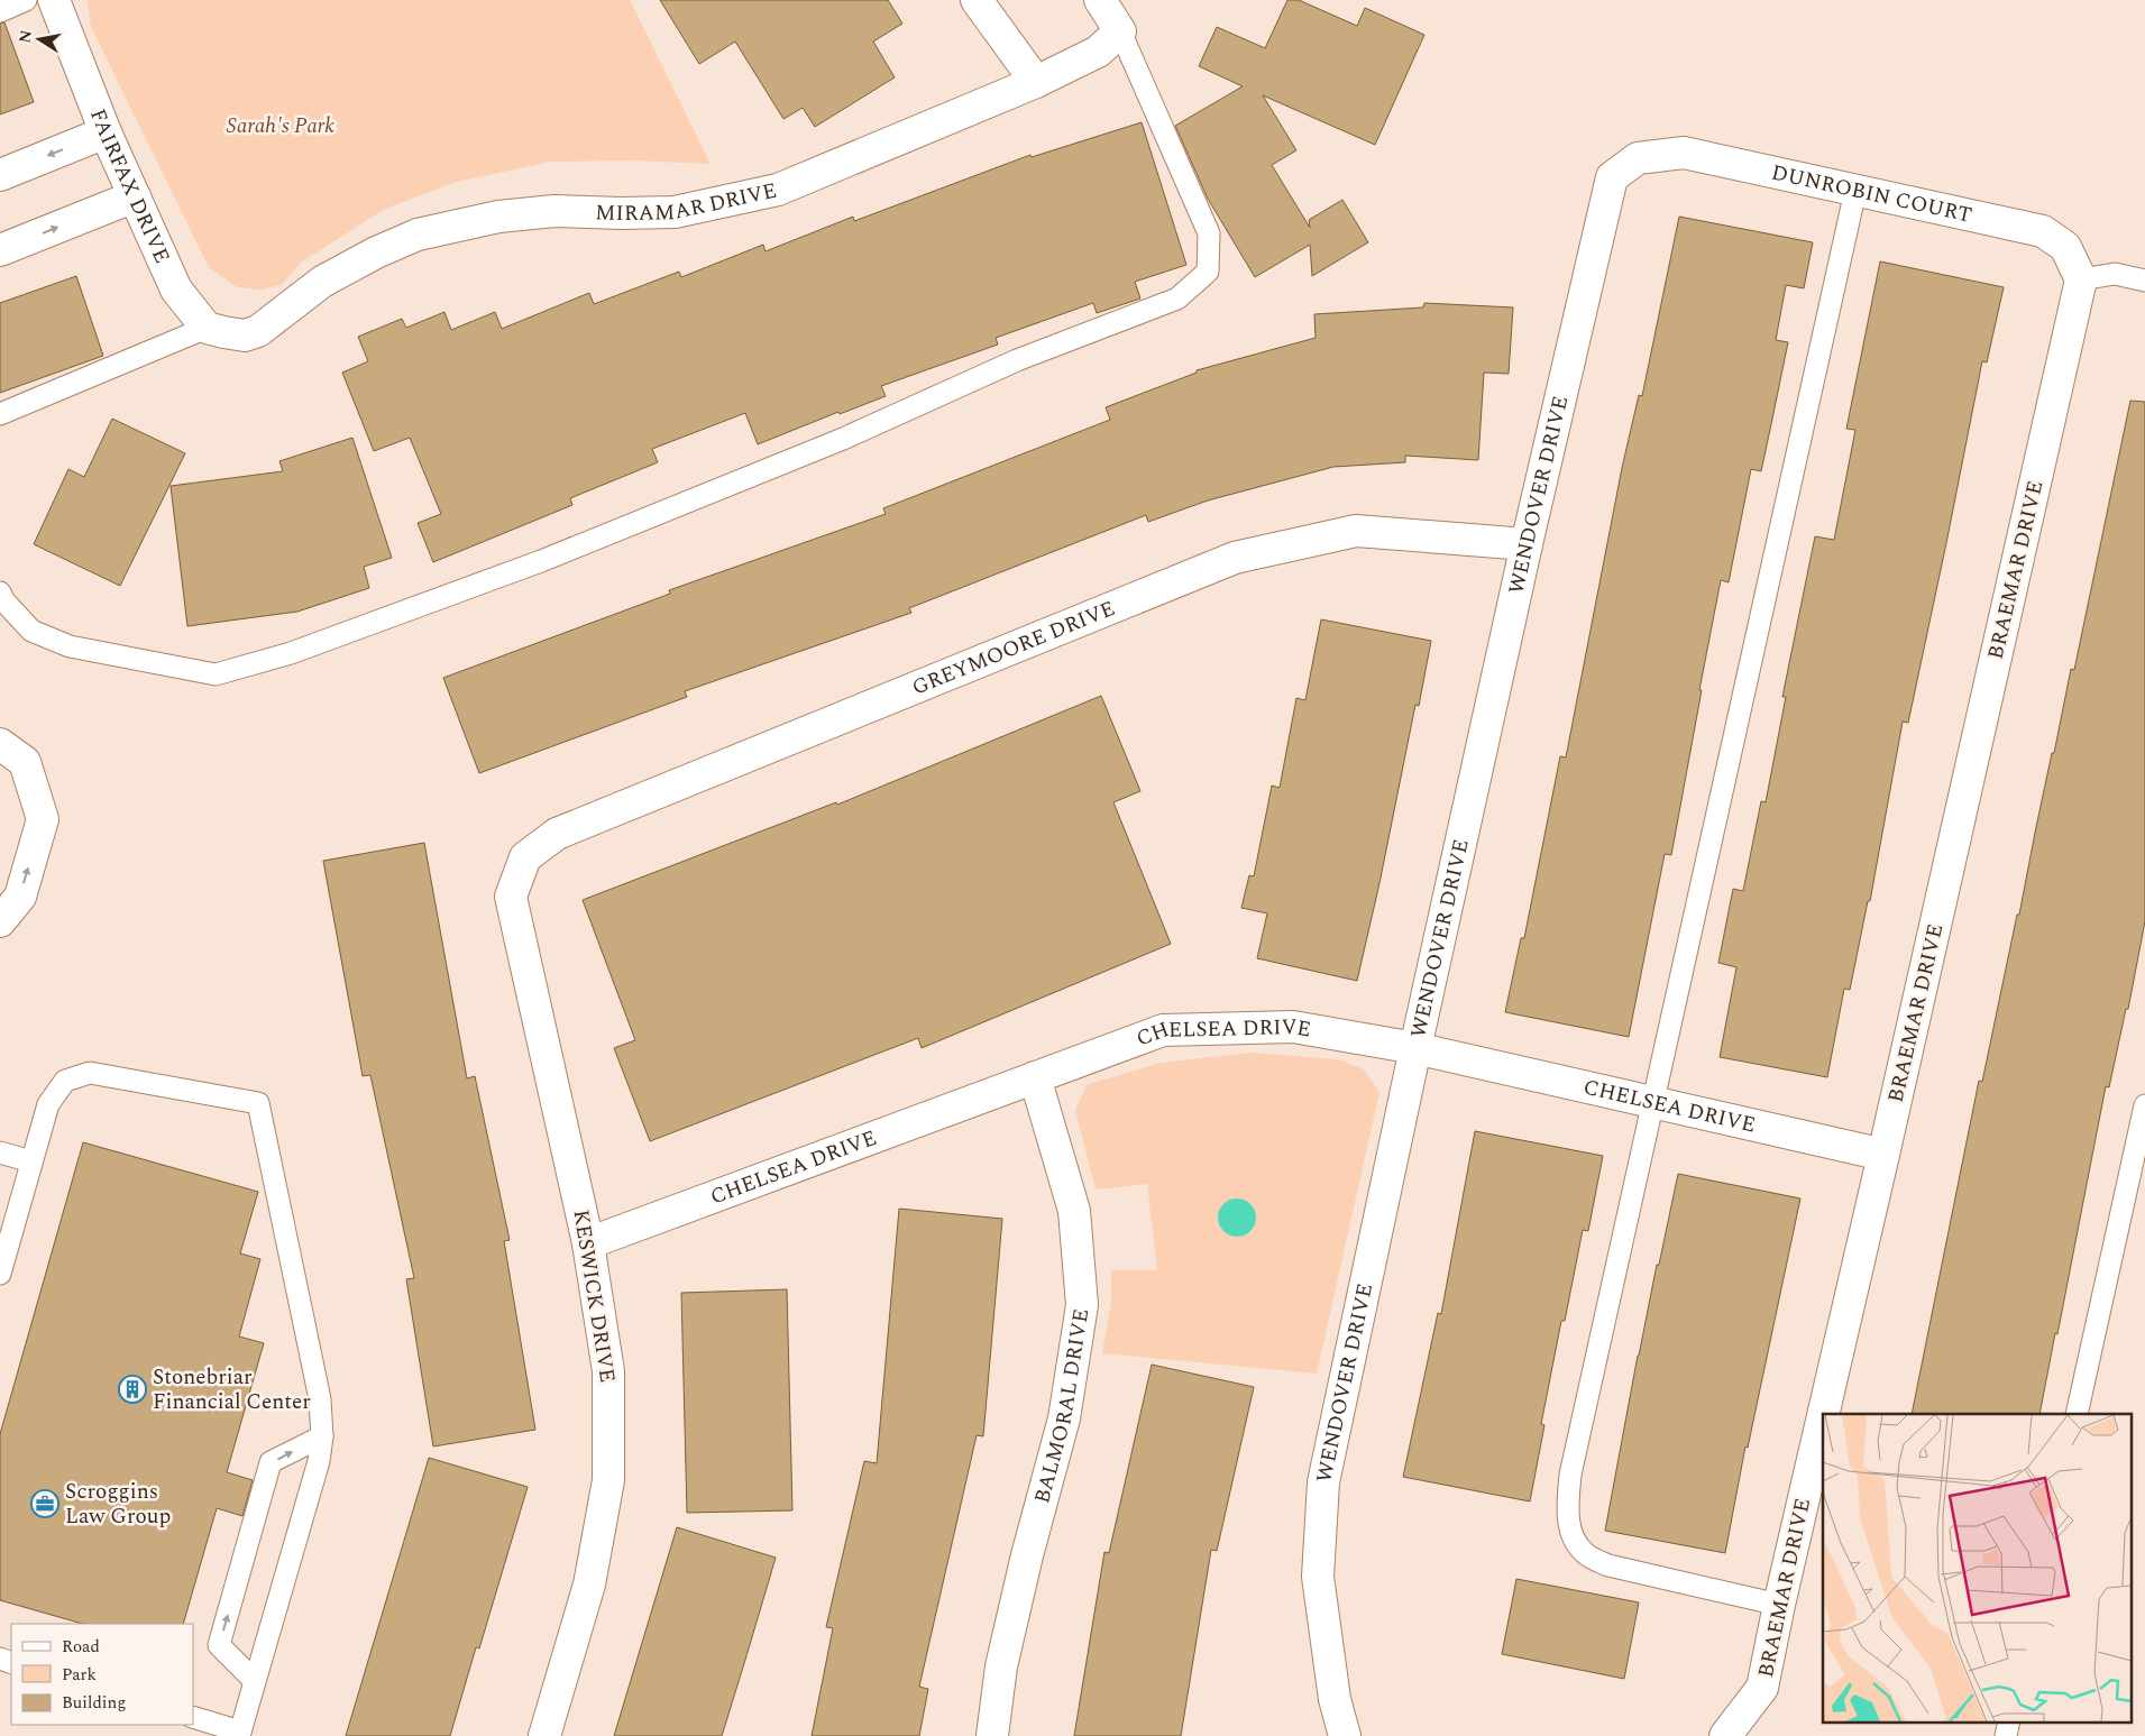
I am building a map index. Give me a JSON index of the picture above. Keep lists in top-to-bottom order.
{
  "streets": {
    "street": [
      "FAIRFAX DRIVE",
      "DUNROBIN COURT",
      "MIRAMAR DRIVE",
      "WENDOVER DRIVE",
      "BRAEMAR DRIVE",
      "GREYMOORE DRIVE",
      "CHELSEA DRIVE",
      "KESWICK DRIVE",
      "BALMORAL DRIVE"
    ]
  },
  "crossings": [
    ["FAIRFAX DRIVE", "MIRAMAR DRIVE"],
    ["DUNROBIN COURT", "WENDOVER DRIVE"],
    ["DUNROBIN COURT", "BRAEMAR DRIVE"],
    ["WENDOVER DRIVE", "GREYMOORE DRIVE"],
    ["WENDOVER DRIVE", "CHELSEA DRIVE"],
    ["BRAEMAR DRIVE", "CHELSEA DRIVE"],
    ["GREYMOORE DRIVE", "KESWICK DRIVE"],
    ["CHELSEA DRIVE", "KESWICK DRIVE"],
    ["CHELSEA DRIVE", "BALMORAL DRIVE"]
  ],
  "parks": ["Sarah's Park"],
  "places": {
    "building": ["Stonebriar Financial Center"],
    "office": ["Scroggins Law Group"]
  },
  "legend": ["Road", "Park", "Building"],
  "north": "left"
}
